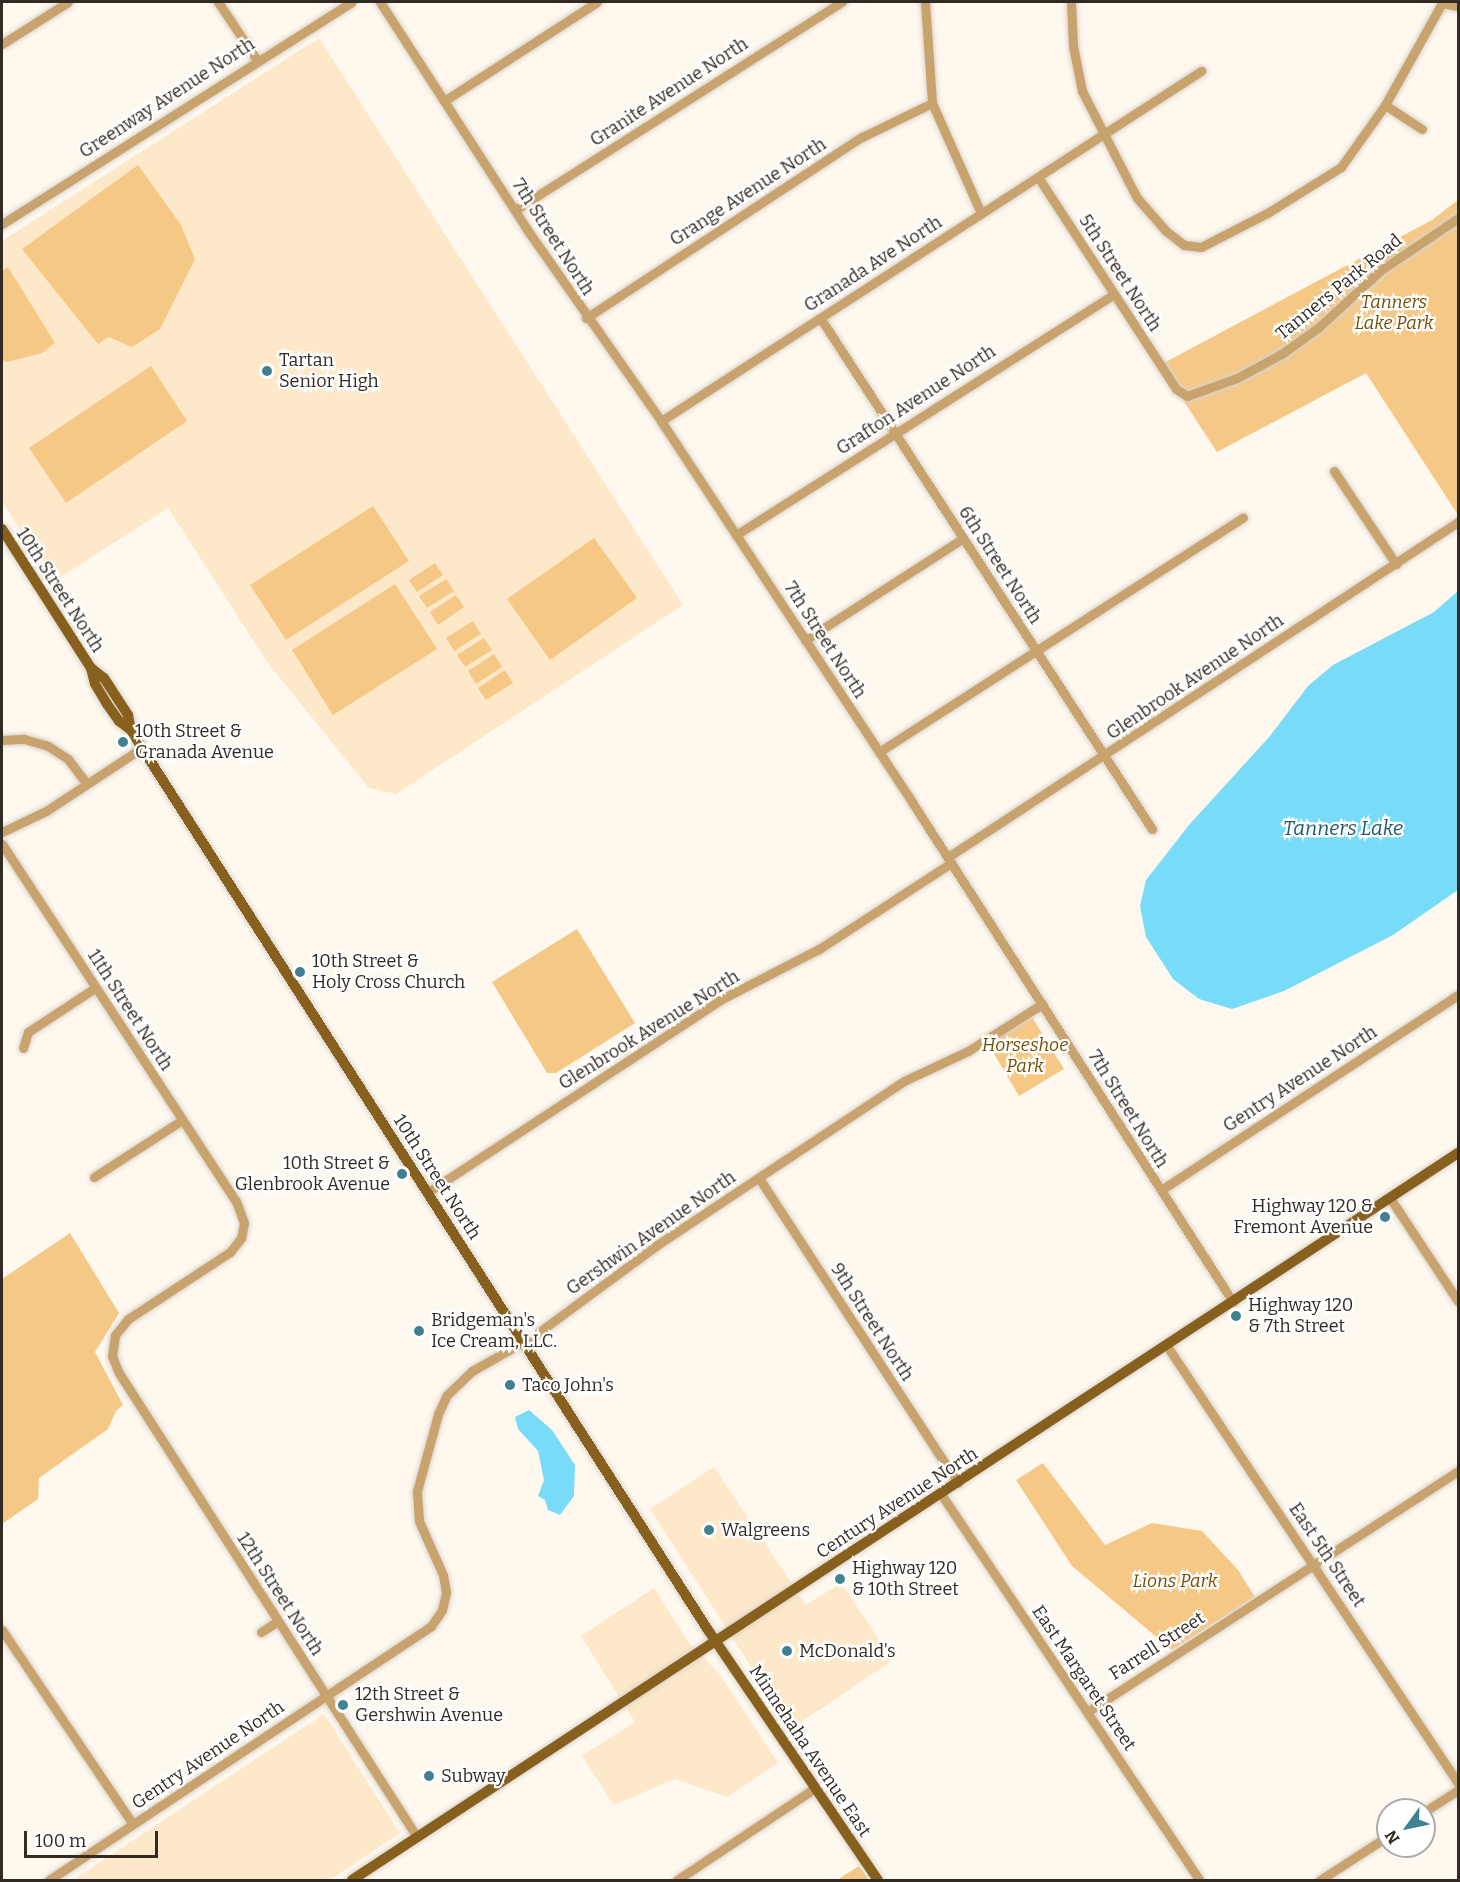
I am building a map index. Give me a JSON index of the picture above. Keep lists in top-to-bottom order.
{
  "streets": {
    "main road": ["10th Street North", "Century Avenue North", "Minnehaha Avenue East"],
    "street": [
      "Granite Avenue North",
      "Greenway Avenue North",
      "Grange Avenue North",
      "7th Street North",
      "Granada Ave North",
      "5th Street North",
      "Tanners Park Road",
      "Grafton Avenue North",
      "6th Street North",
      "Glenbrook Avenue North",
      "11th Street North",
      "Gentry Avenue North",
      "Gershwin Avenue North",
      "9th Street North",
      "East 5th Street",
      "12th Street North",
      "Farrell Street",
      "East Margaret Street"
    ]
  },
  "crossings": [
    ["Granite Avenue North", "7th Street North"],
    ["Grange Avenue North", "7th Street North"],
    ["7th Street North", "Granada Ave North"],
    ["7th Street North", "Grafton Avenue North"],
    ["7th Street North", "Glenbrook Avenue North"],
    ["7th Street North", "Gentry Avenue North"],
    ["7th Street North", "Gershwin Avenue North"],
    ["7th Street North", "Century Avenue North"],
    ["Granada Ave North", "5th Street North"],
    ["Granada Ave North", "6th Street North"],
    ["5th Street North", "Tanners Park Road"],
    ["5th Street North", "Grafton Avenue North"],
    ["Grafton Avenue North", "6th Street North"],
    ["6th Street North", "Glenbrook Avenue North"],
    ["10th Street North", "Glenbrook Avenue North"],
    ["10th Street North", "Gershwin Avenue North"],
    ["10th Street North", "Century Avenue North"],
    ["10th Street North", "Minnehaha Avenue East"],
    ["11th Street North", "12th Street North"],
    ["Gentry Avenue North", "Gershwin Avenue North"],
    ["Gentry Avenue North", "12th Street North"],
    ["Gershwin Avenue North", "9th Street North"],
    ["Gershwin Avenue North", "12th Street North"],
    ["9th Street North", "Century Avenue North"],
    ["Century Avenue North", "East 5th Street"],
    ["Century Avenue North", "12th Street North"],
    ["Century Avenue North", "East Margaret Street"],
    ["Century Avenue North", "Minnehaha Avenue East"],
    ["East 5th Street", "Farrell Street"],
    ["Farrell Street", "East Margaret Street"]
  ],
  "water": ["Tanners Lake"],
  "parks": ["Tanners Lake Park", "Horseshoe Park", "Lions Park"],
  "places": [
    "Tartan Senior High",
    "10th Street & Granada Avenue",
    "10th Street & Holy Cross Church",
    "10th Street & Glenbrook Avenue",
    "Highway 120 & Fremont Avenue",
    "Highway 120 & 7th Street",
    "Bridgeman's Ice Cream, LLC.",
    "Taco John's",
    "Walgreens",
    "Highway 120 & 10th Street",
    "McDonald's",
    "12th Street & Gershwin Avenue",
    "Subway"
  ],
  "scale_bar": "100 m",
  "north": "bottom left"
}
